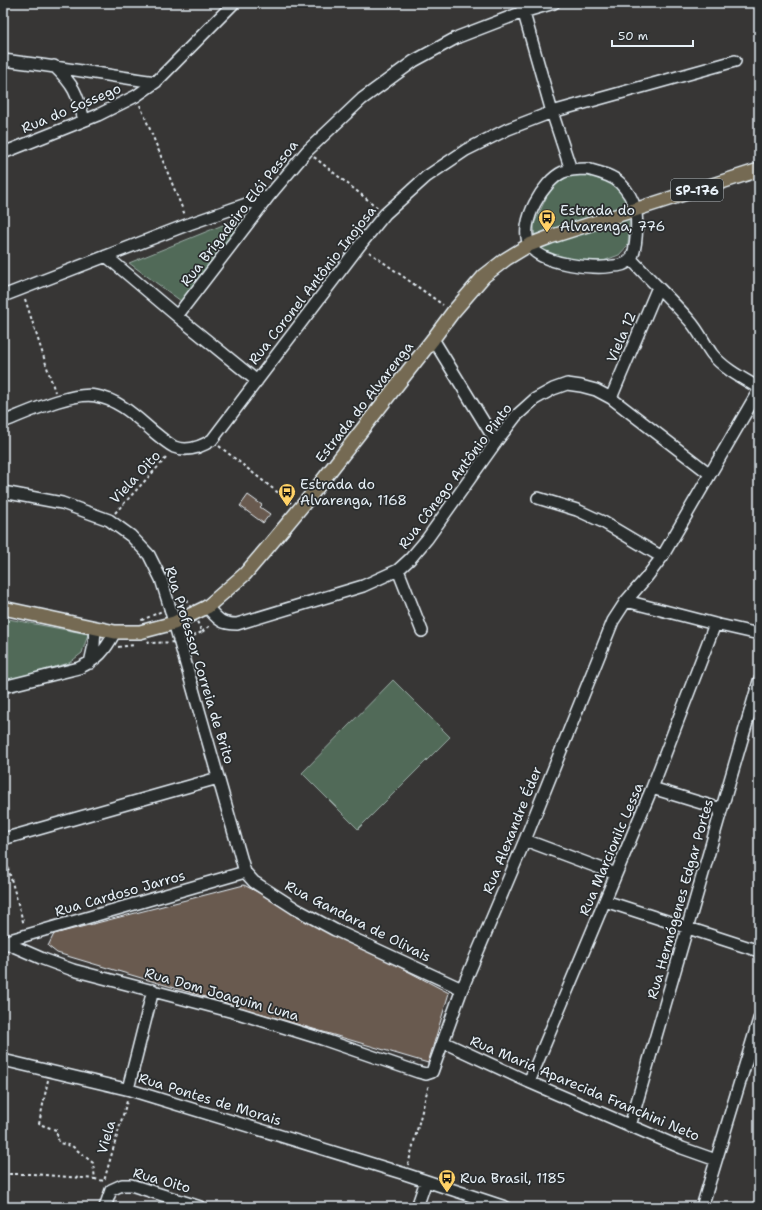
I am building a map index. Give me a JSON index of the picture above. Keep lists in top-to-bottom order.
{
  "streets": {
    "main road": ["SP-176", "Estrada do Alvarenga"],
    "street": [
      "Rua do Sossego",
      "Rua Brigadeiro Elói Pessoa",
      "Rua Coronel Antônio Inojosa",
      "Viela 12",
      "Rua Cônego Antônio Pinto",
      "Rua Professor Correia de Brito",
      "Rua Alexandre Éder",
      "Rua Marcionilc Lessa",
      "Rua Cardoso Jarros",
      "Rua Hermógenes Edgar Portes",
      "Rua Gandara de Olivais",
      "Rua Dom Joaquim Luna",
      "Rua Maria Aparecida Franchini Neto",
      "Rua Pontes de Morais",
      "Rua Oito"
    ],
    "path": ["Viela Oito", "Viela"]
  },
  "crossings": [
    ["Rua Coronel Antônio Inojosa", "Viela Oito"],
    ["Viela 12", "Rua Cônego Antônio Pinto"],
    ["Estrada do Alvarenga", "Rua Cônego Antônio Pinto"],
    ["Estrada do Alvarenga", "Rua Professor Correia de Brito"],
    ["Rua Cônego Antônio Pinto", "Rua Alexandre Éder"],
    ["Viela Oito", "Rua Professor Correia de Brito"],
    ["Rua Professor Correia de Brito", "Rua Cardoso Jarros"],
    ["Rua Professor Correia de Brito", "Rua Gandara de Olivais"],
    ["Rua Alexandre Éder", "Rua Gandara de Olivais"],
    ["Rua Alexandre Éder", "Rua Dom Joaquim Luna"],
    ["Rua Alexandre Éder", "Rua Maria Aparecida Franchini Neto"],
    ["Rua Marcionilc Lessa", "Rua Maria Aparecida Franchini Neto"],
    ["Rua Cardoso Jarros", "Rua Gandara de Olivais"],
    ["Rua Cardoso Jarros", "Rua Dom Joaquim Luna"],
    ["Rua Hermógenes Edgar Portes", "Rua Maria Aparecida Franchini Neto"],
    ["Rua Pontes de Morais", "Viela"]
  ],
  "places": {
    "bus stop": ["Estrada do Alvarenga, 776", "Estrada do Alvarenga, 1168", "Rua Brasil, 1185"]
  },
  "scale_bar": "50 m"
}
